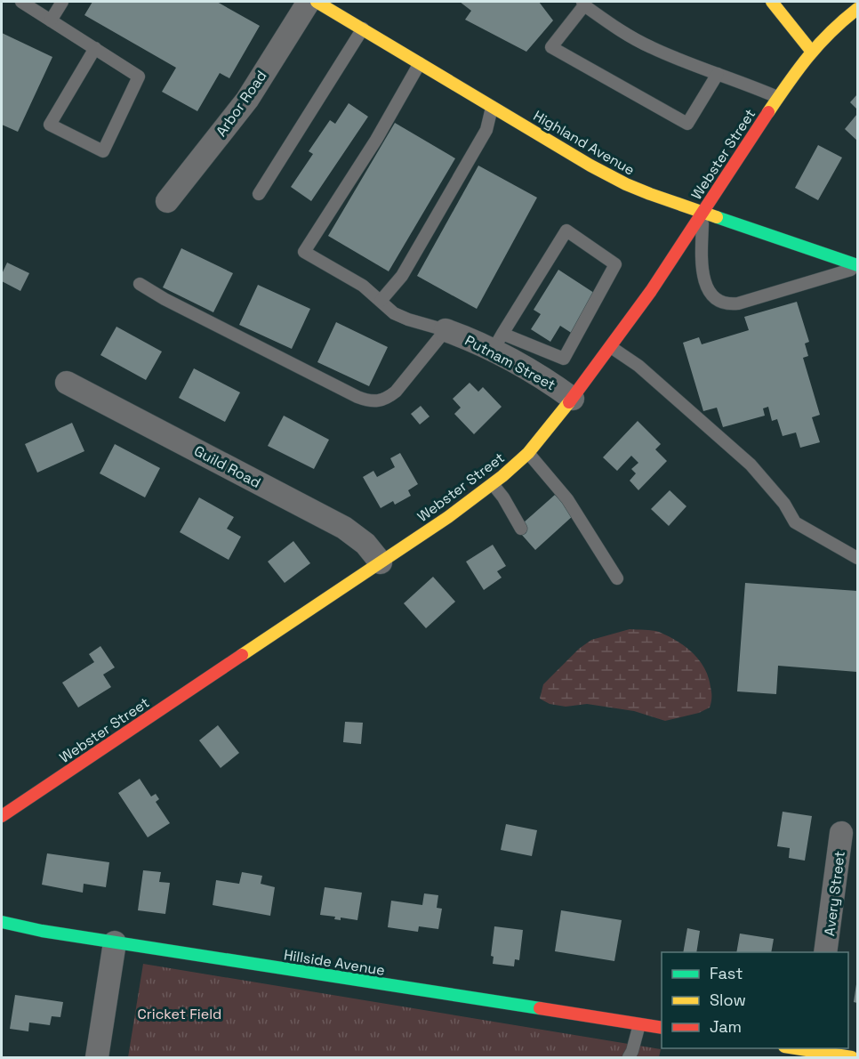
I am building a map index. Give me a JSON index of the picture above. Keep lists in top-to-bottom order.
{
  "streets": {
    "street": [
      "Arbor Road",
      "Highland Avenue",
      "Webster Street",
      "Putnam Street",
      "Guild Road",
      "Avery Street",
      "Hillside Avenue"
    ]
  },
  "crossings": [
    ["Highland Avenue", "Webster Street"],
    ["Webster Street", "Putnam Street"],
    ["Webster Street", "Guild Road"]
  ],
  "parks": ["Cricket Field"],
  "legend": ["Fast", "Slow", "Jam"]
}
